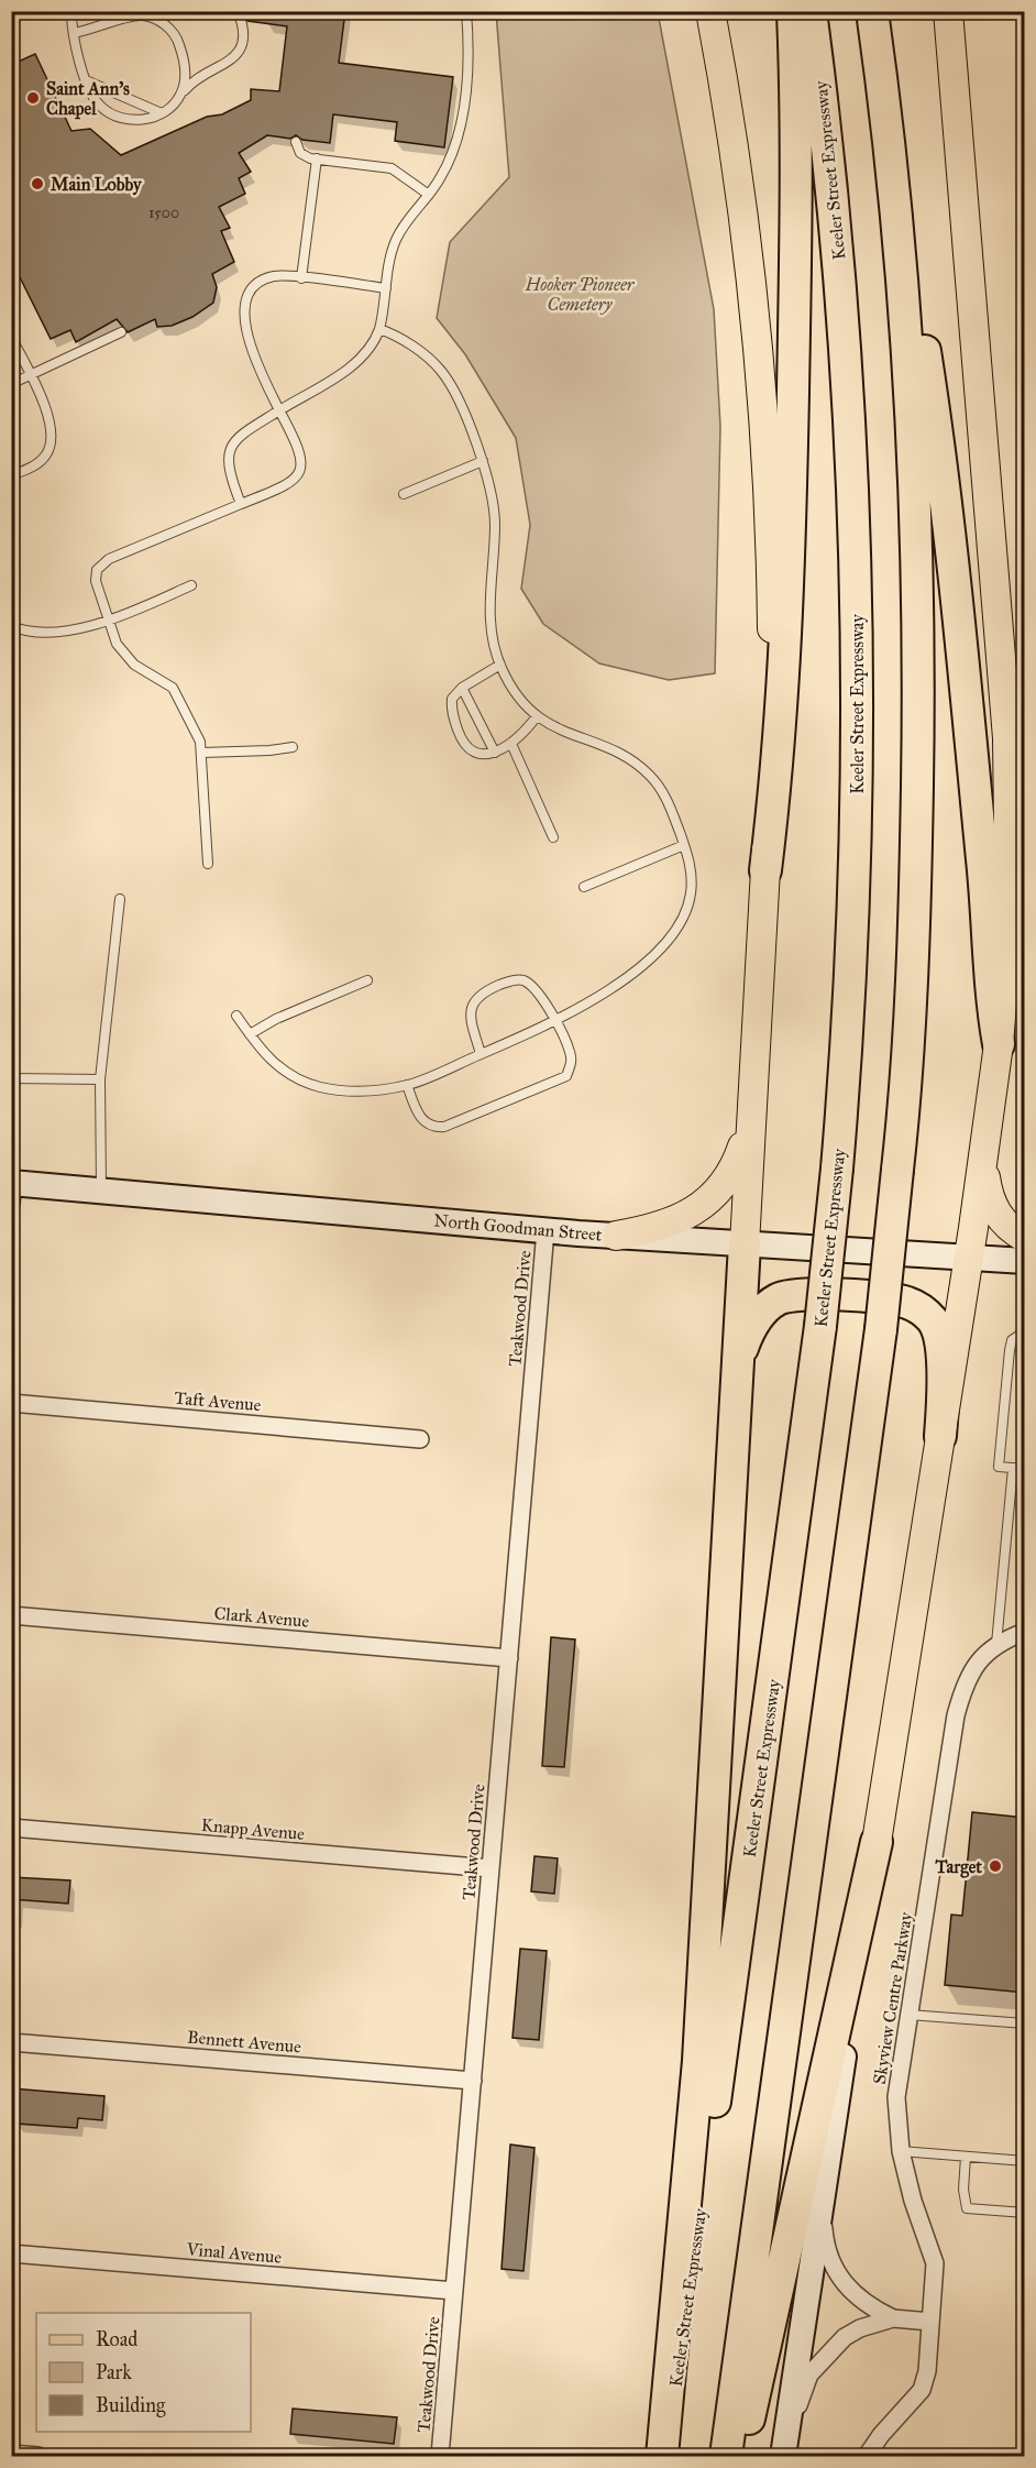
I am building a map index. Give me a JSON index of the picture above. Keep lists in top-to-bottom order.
{
  "streets": {
    "highway": ["Keeler Street Expressway"],
    "main road": ["North Goodman Street"],
    "street": [
      "Teakwood Drive",
      "Taft Avenue",
      "Clark Avenue",
      "Knapp Avenue",
      "Skyview Centre Parkway",
      "Bennett Avenue",
      "Vinal Avenue"
    ]
  },
  "crossings": [
    ["North Goodman Street", "Teakwood Drive"],
    ["Teakwood Drive", "Clark Avenue"],
    ["Teakwood Drive", "Knapp Avenue"],
    ["Teakwood Drive", "Bennett Avenue"],
    ["Teakwood Drive", "Vinal Avenue"]
  ],
  "parks": ["Hooker Pioneer Cemetery"],
  "places": ["Saint Ann's Chapel", "Main Lobby", "Target"],
  "house_numbers": ["1500"],
  "legend": ["Road", "Park", "Building"]
}
